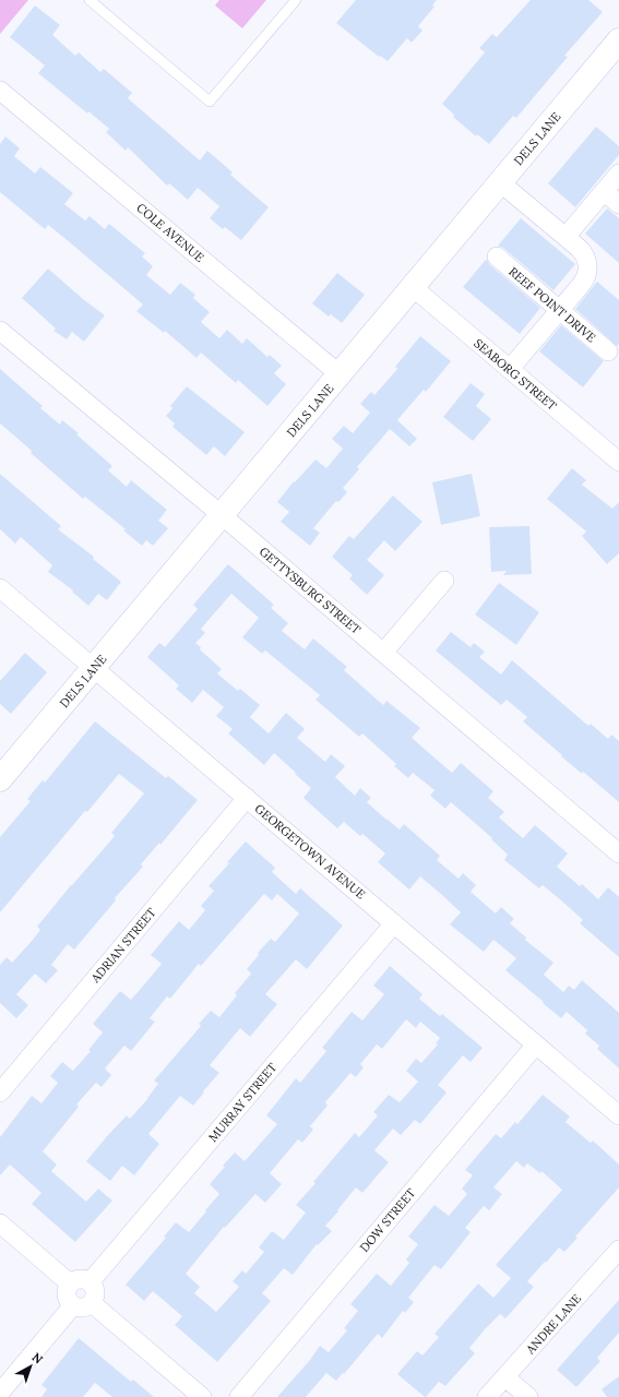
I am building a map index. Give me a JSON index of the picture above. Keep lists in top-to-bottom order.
{
  "streets": {
    "street": [
      "DELS LANE",
      "COLE AVENUE",
      "REEF POINT DRIVE",
      "SEABORG STREET",
      "GETTYSBURG STREET",
      "GEORGETOWN AVENUE",
      "ADRIAN STREET",
      "MURRAY STREET",
      "DOW STREET",
      "ANDRE LANE"
    ]
  },
  "crossings": [
    ["DELS LANE", "COLE AVENUE"],
    ["DELS LANE", "SEABORG STREET"],
    ["DELS LANE", "GETTYSBURG STREET"],
    ["DELS LANE", "GEORGETOWN AVENUE"],
    ["GEORGETOWN AVENUE", "ADRIAN STREET"],
    ["GEORGETOWN AVENUE", "MURRAY STREET"],
    ["GEORGETOWN AVENUE", "DOW STREET"]
  ],
  "north": "top right"
}
